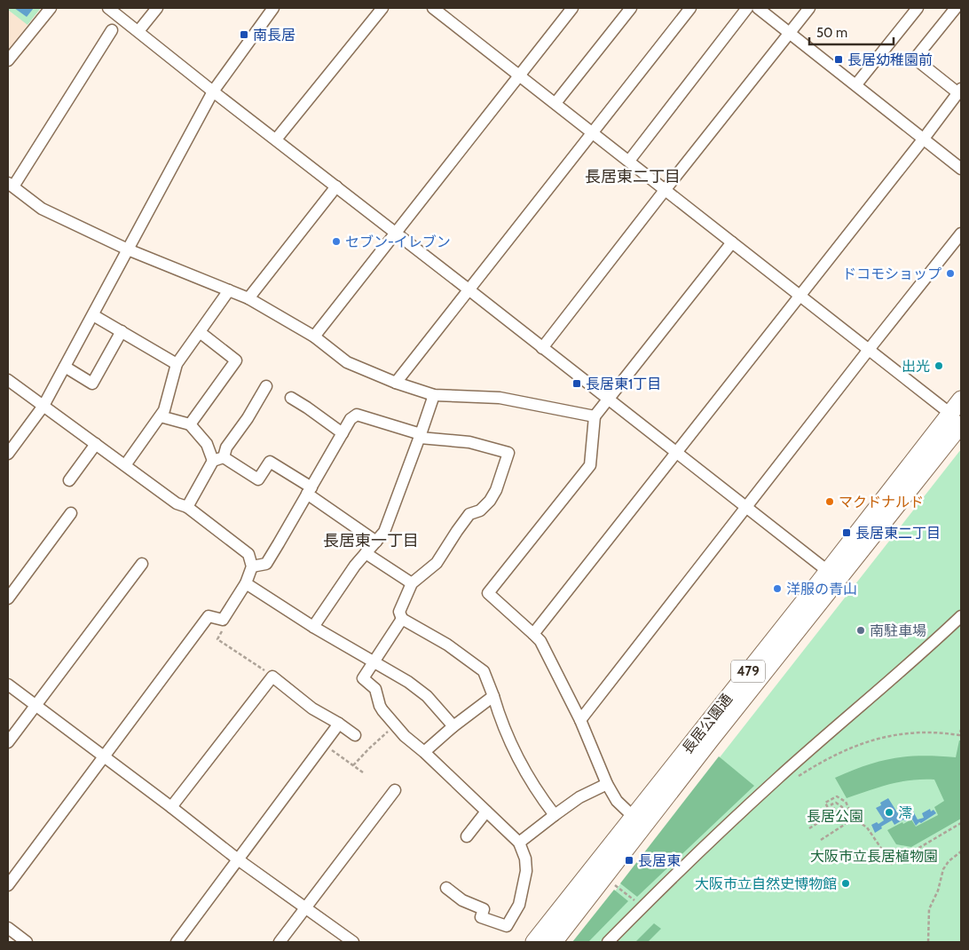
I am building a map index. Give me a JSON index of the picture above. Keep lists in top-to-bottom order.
{
  "streets": {
    "highway": ["479", "長居公園通"]
  },
  "districts": ["長居東二丁目", "長居東一丁目"],
  "parks": ["長居公園", "大阪市立長居植物園"],
  "places": {
    "transit": [
      "南長居",
      "長居幼稚園前",
      "長居東1丁目",
      "長居東二丁目",
      "長居東"
    ],
    "other": [
      "セブン-イレブン",
      "ドコモショップ",
      "出光",
      "マクドナルド",
      "洋服の青山",
      "南駐車場",
      "澪",
      "大阪市立自然史博物館"
    ]
  },
  "scale_bar": "50 m"
}
